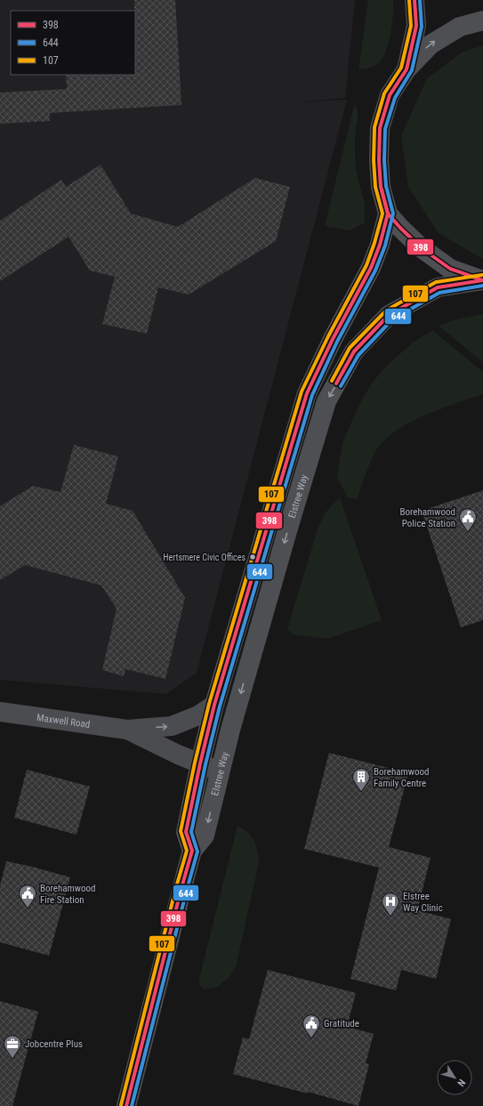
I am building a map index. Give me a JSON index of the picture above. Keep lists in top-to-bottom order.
{
  "streets": {
    "main road": ["Elstree Way"],
    "street": ["Maxwell Road"]
  },
  "crossings": [
    ["Elstree Way", "Maxwell Road"]
  ],
  "places": {
    "public building": ["Borehamwood Police Station", "Borehamwood Fire Station", "Gratitude"],
    "other": ["Hertsmere Civic Offices"],
    "building": ["Borehamwood Family Centre"],
    "hospital": ["Elstree Way Clinic"],
    "office": ["Jobcentre Plus"]
  },
  "lines": ["transit line 398", "transit line 644", "transit line 107"],
  "legend": ["398", "644", "107"],
  "north": "bottom right"
}
